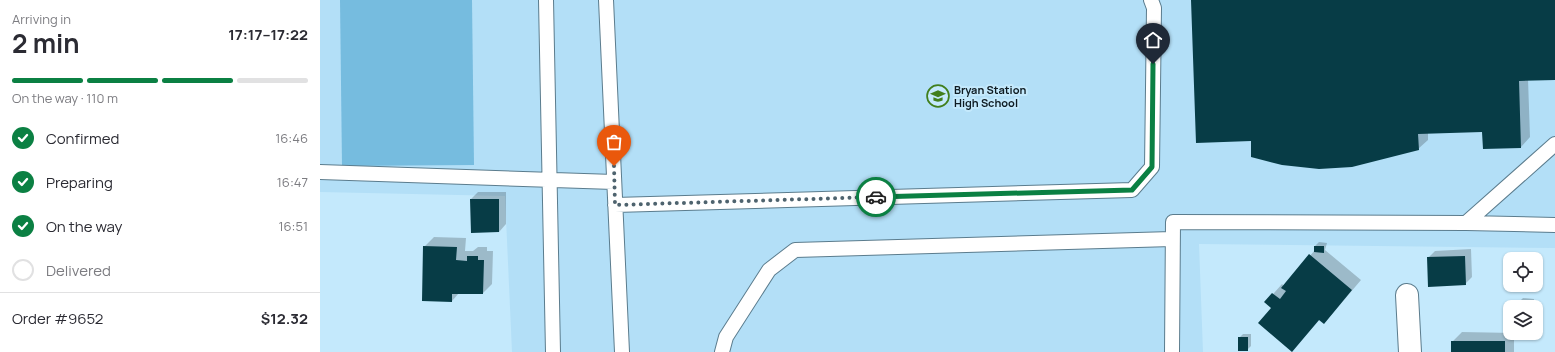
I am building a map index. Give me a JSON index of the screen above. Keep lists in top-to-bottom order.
{
  "places": {
    "school or university": ["Bryan Station High School"]
  },
  "page": {
    "heading": ["2 min", "Arriving in", "17:17–17:22"],
    "panel": ["Order #9652", "$12.32"],
    "bar": "On the way · 110 m",
    "list": [
      ["Confirmed", "16:46"],
      ["Preparing", "16:47"],
      ["On the way", "16:51"],
      "Delivered"
    ]
  }
}
